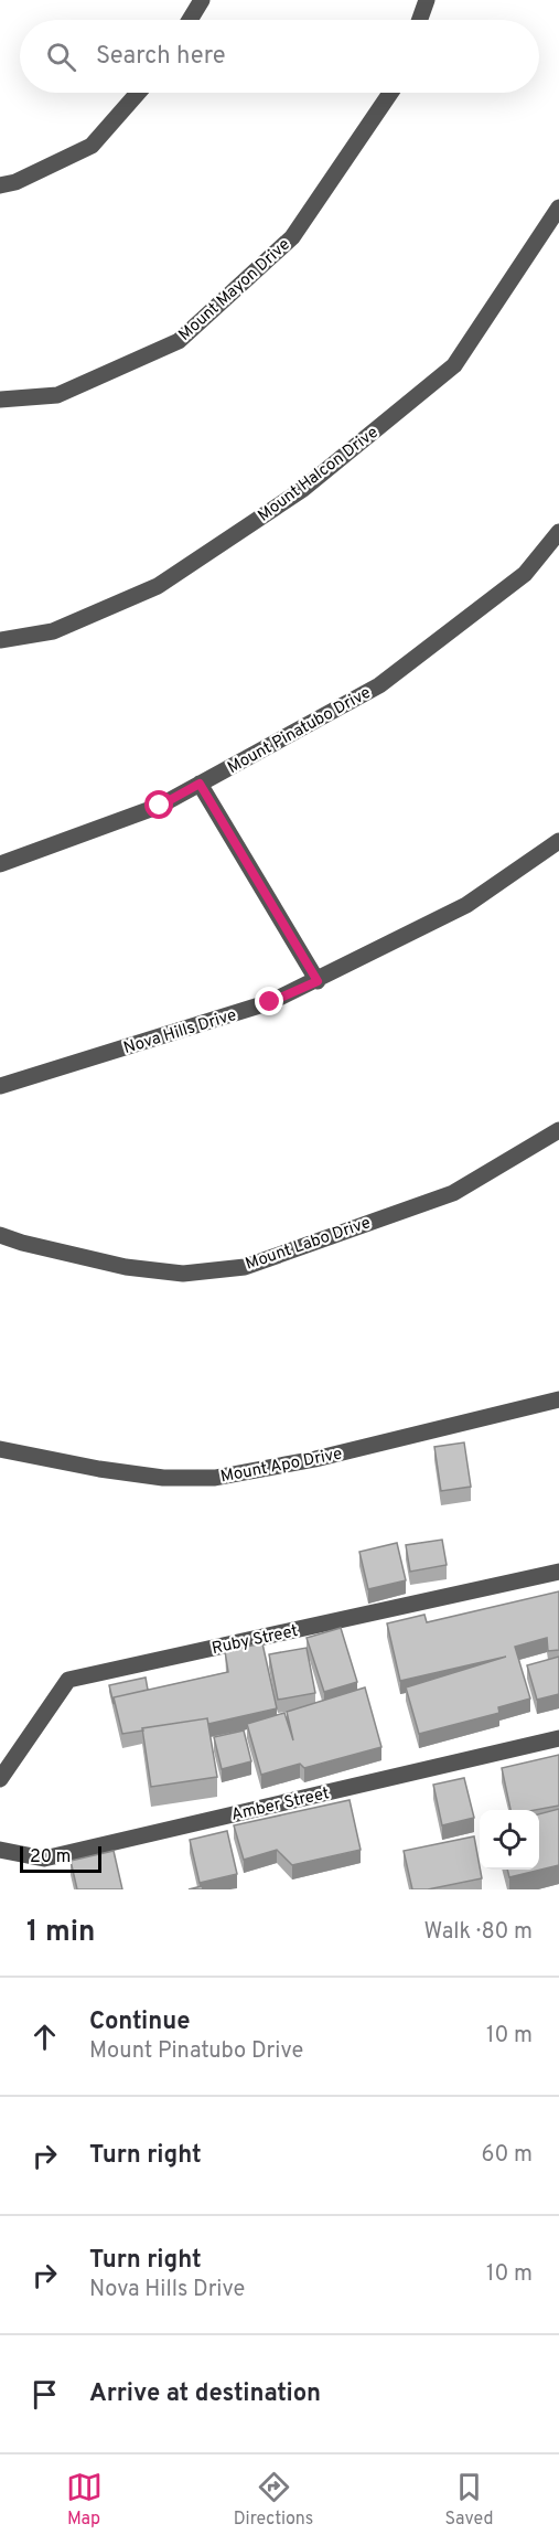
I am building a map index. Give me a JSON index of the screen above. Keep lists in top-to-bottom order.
{
  "streets": {
    "street": [
      "Mount Mayon Drive",
      "Mount Halcon Drive",
      "Mount Pinatubo Drive",
      "Nova Hills Drive",
      "Mount Labo Drive",
      "Mount Apo Drive",
      "Ruby Street",
      "Amber Street"
    ]
  },
  "scale_bar": "20 m",
  "page": {
    "search": "Search here",
    "scale": "20 m",
    "heading": ["1 min", "Walk · 80 m"],
    "list": [
      ["Continue", "Mount Pinatubo Drive", "10 m"],
      ["Turn right", "60 m"],
      ["Turn right", "Nova Hills Drive", "10 m"],
      "Arrive at destination"
    ],
    "nav": ["Map", "Directions", "Saved"]
  }
}
